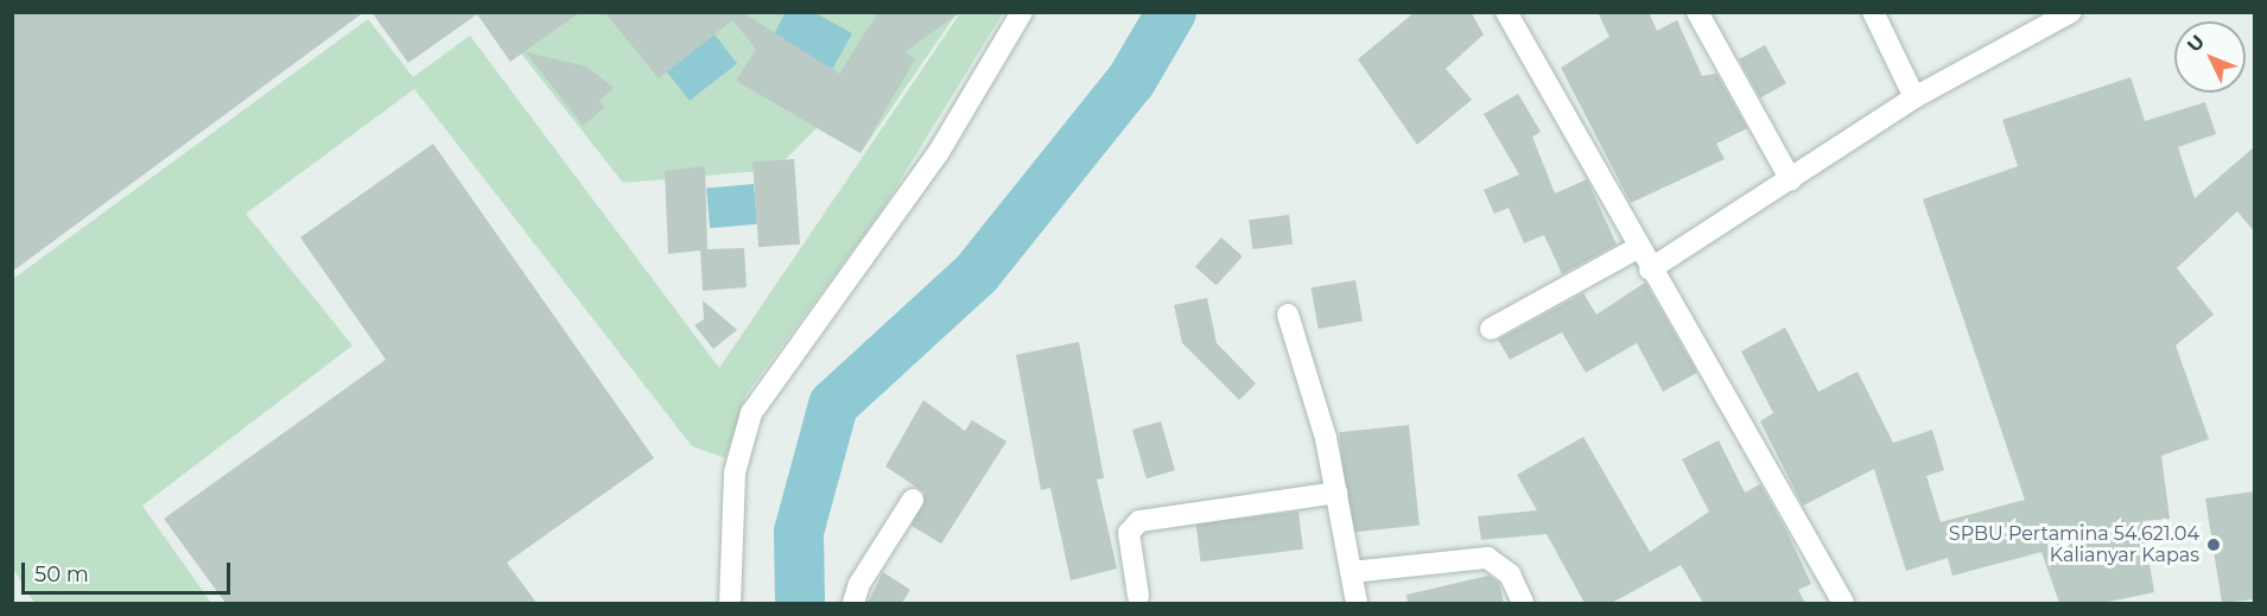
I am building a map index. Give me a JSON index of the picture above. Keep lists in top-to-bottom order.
{
  "places": ["SPBU Pertamina 54.621.04 Kalianyar Kapas"],
  "scale_bar": "50 m",
  "north": "top left"
}
